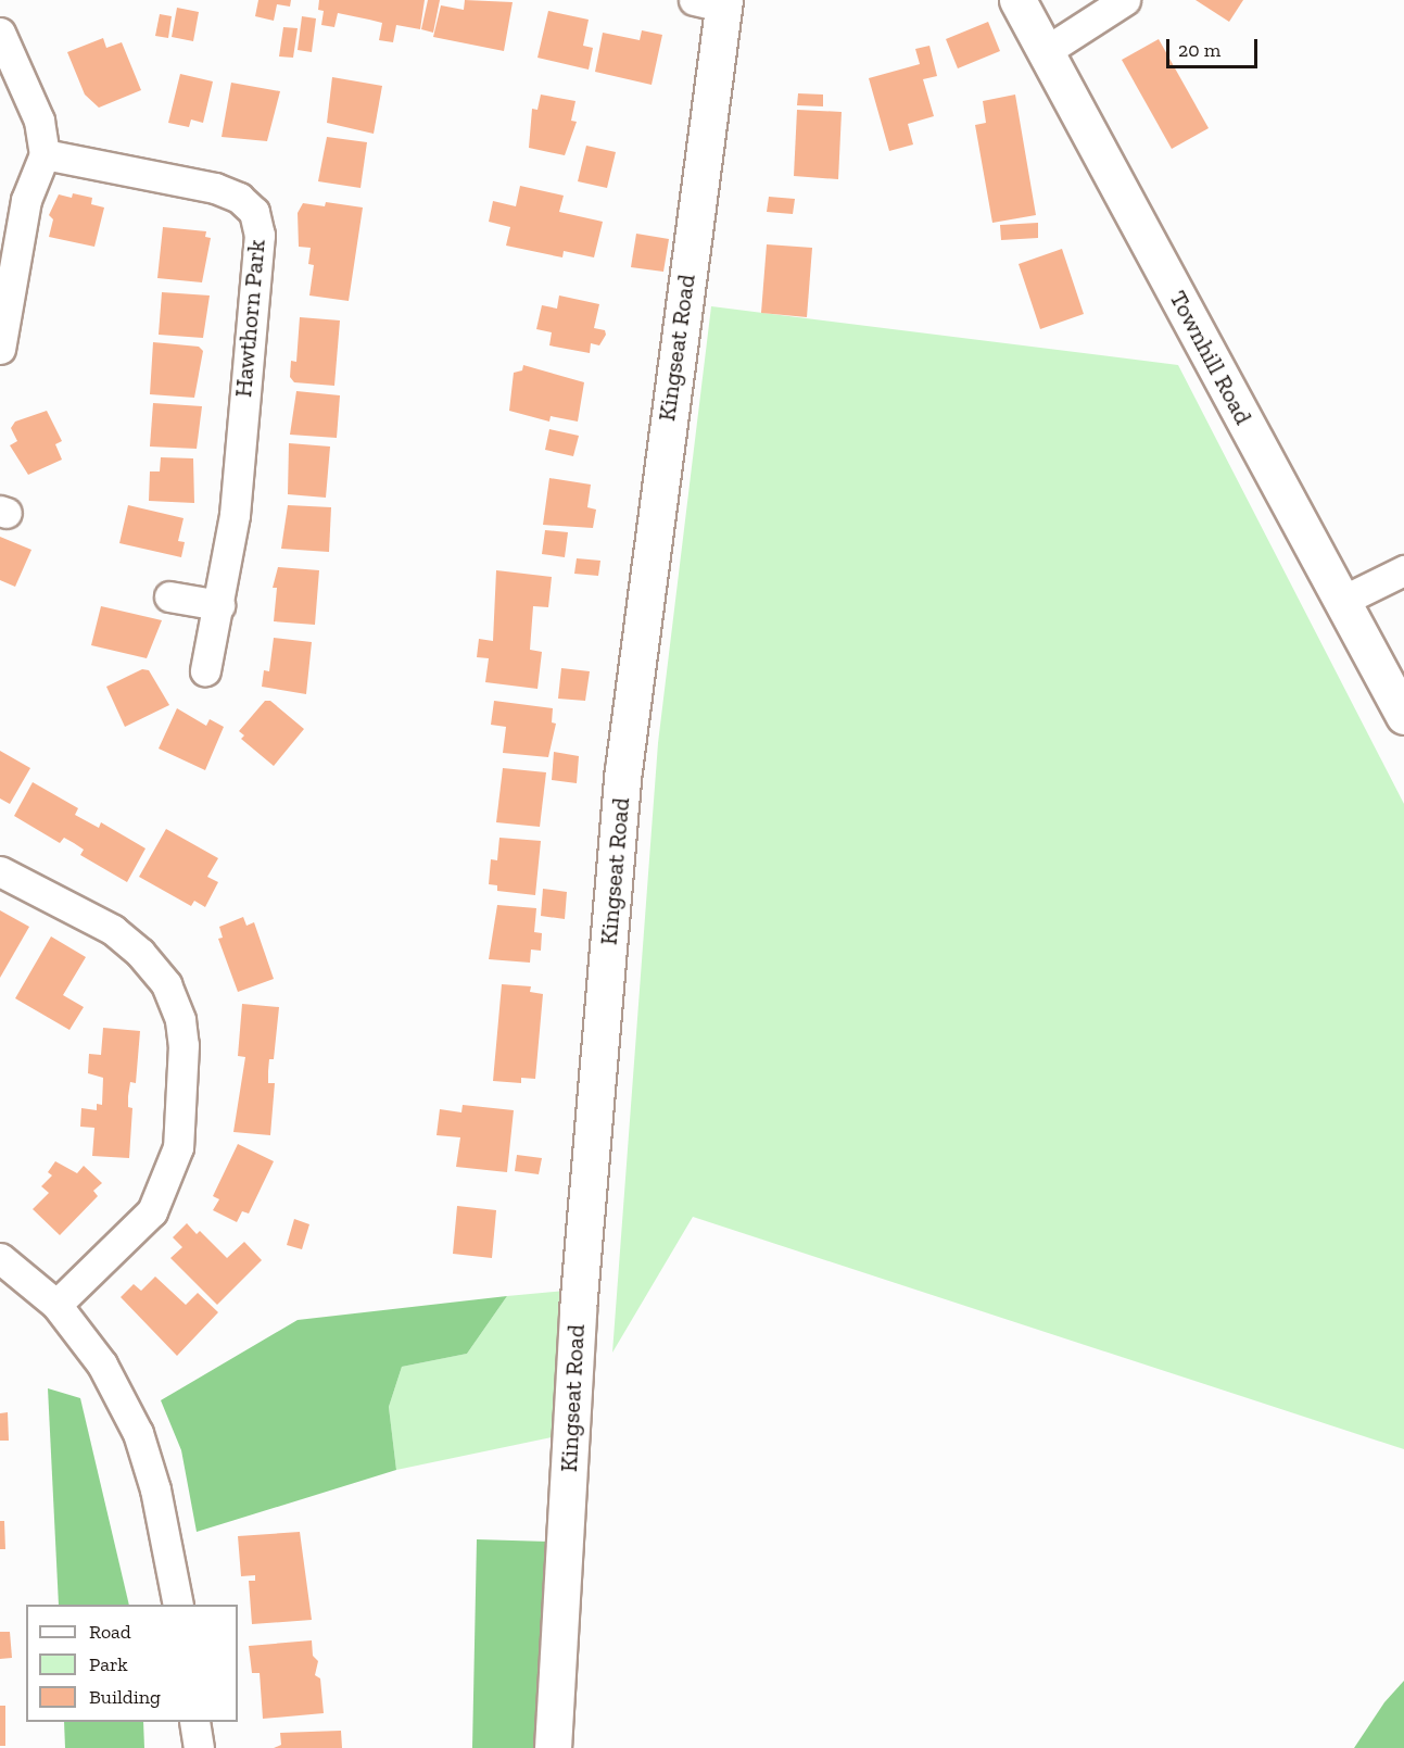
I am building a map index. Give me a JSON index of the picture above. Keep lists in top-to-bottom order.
{
  "streets": {
    "street": ["Hawthorn Park", "Kingseat Road", "Townhill Road"]
  },
  "legend": ["Road", "Park", "Building"],
  "scale_bar": "20 m"
}
